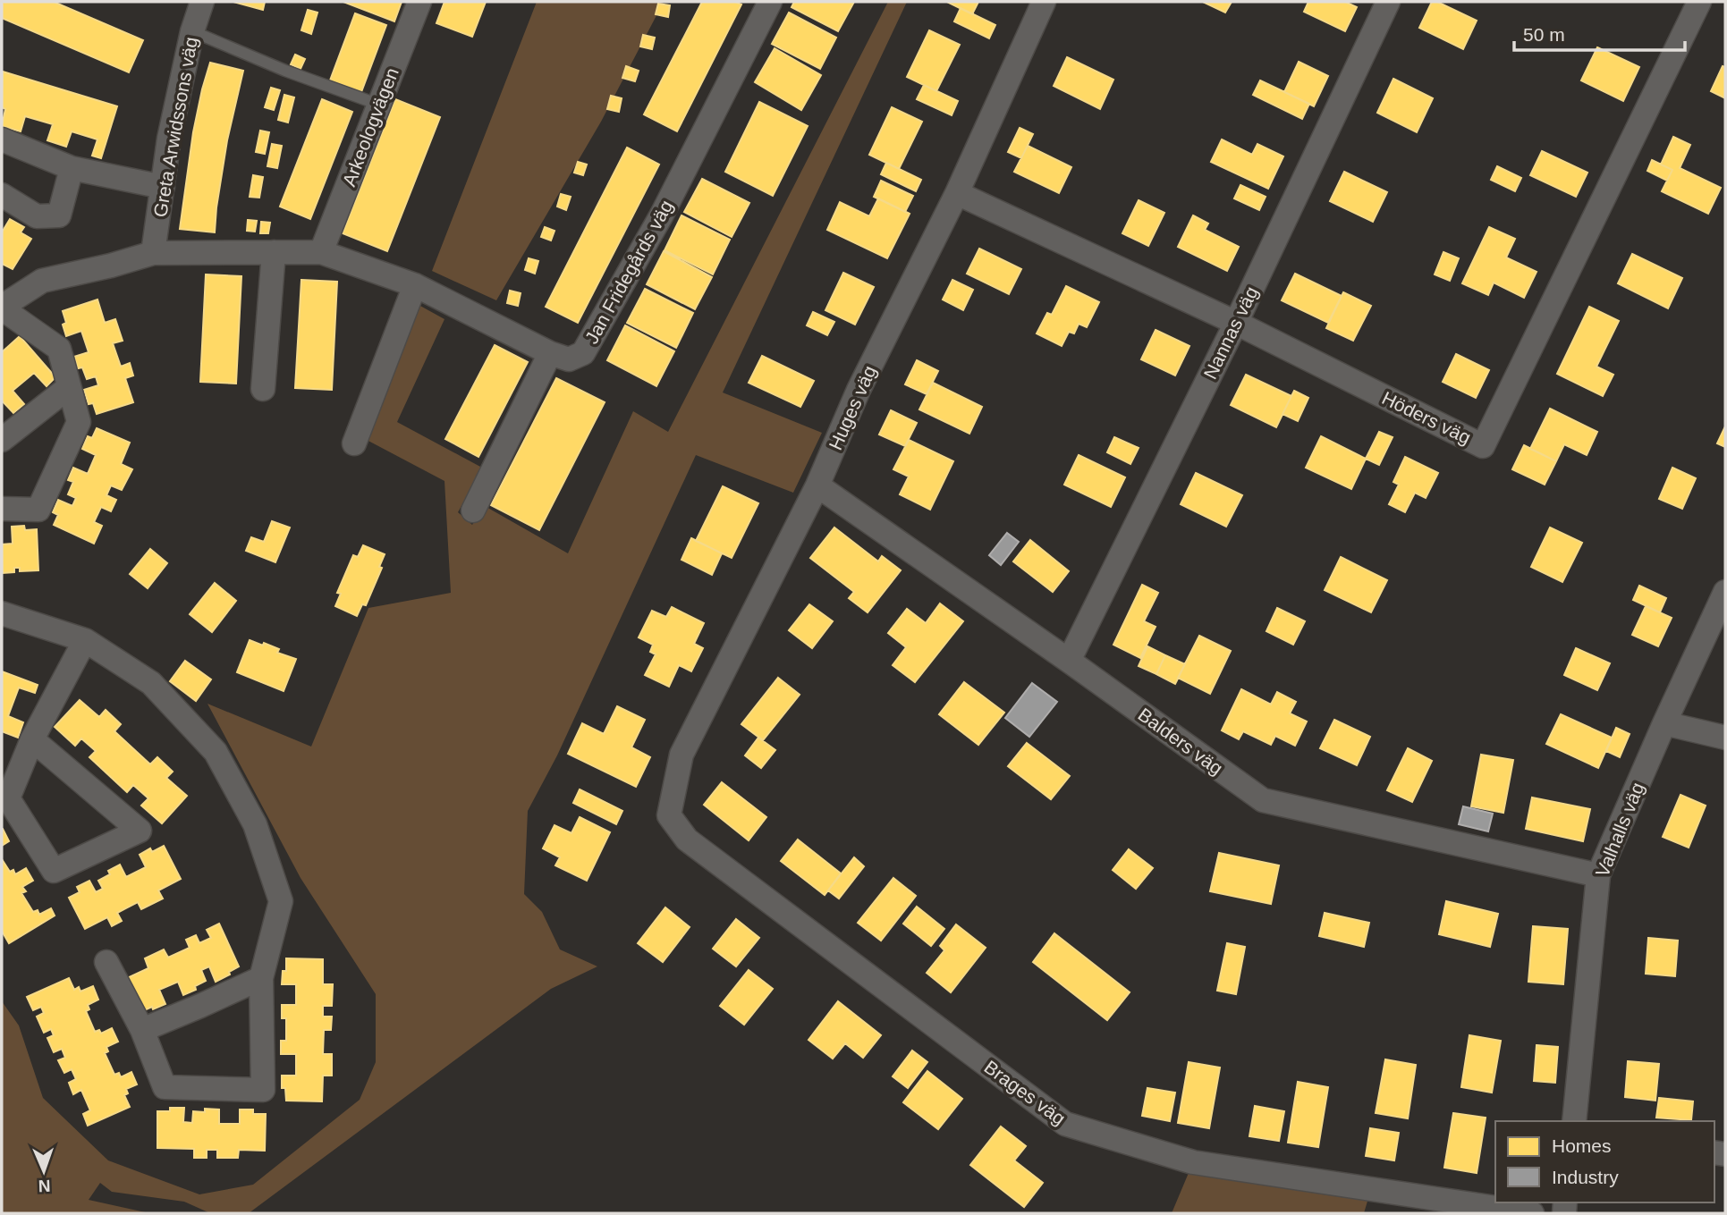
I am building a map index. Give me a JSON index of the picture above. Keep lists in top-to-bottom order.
{
  "streets": {
    "street": [
      "Greta Arwidssons väg",
      "Arkeologvägen",
      "Jan Fridegårds väg",
      "Nannas väg",
      "Huges väg",
      "Höders väg",
      "Balders väg",
      "Valhalls väg",
      "Brages väg"
    ]
  },
  "crossings": [
    ["Nannas väg", "Höders väg"],
    ["Nannas väg", "Balders väg"],
    ["Huges väg", "Höders väg"],
    ["Huges väg", "Balders väg"],
    ["Huges väg", "Brages väg"],
    ["Balders väg", "Valhalls väg"]
  ],
  "legend": ["Homes", "Industry"],
  "scale_bar": "50 m",
  "north": "bottom"
}
